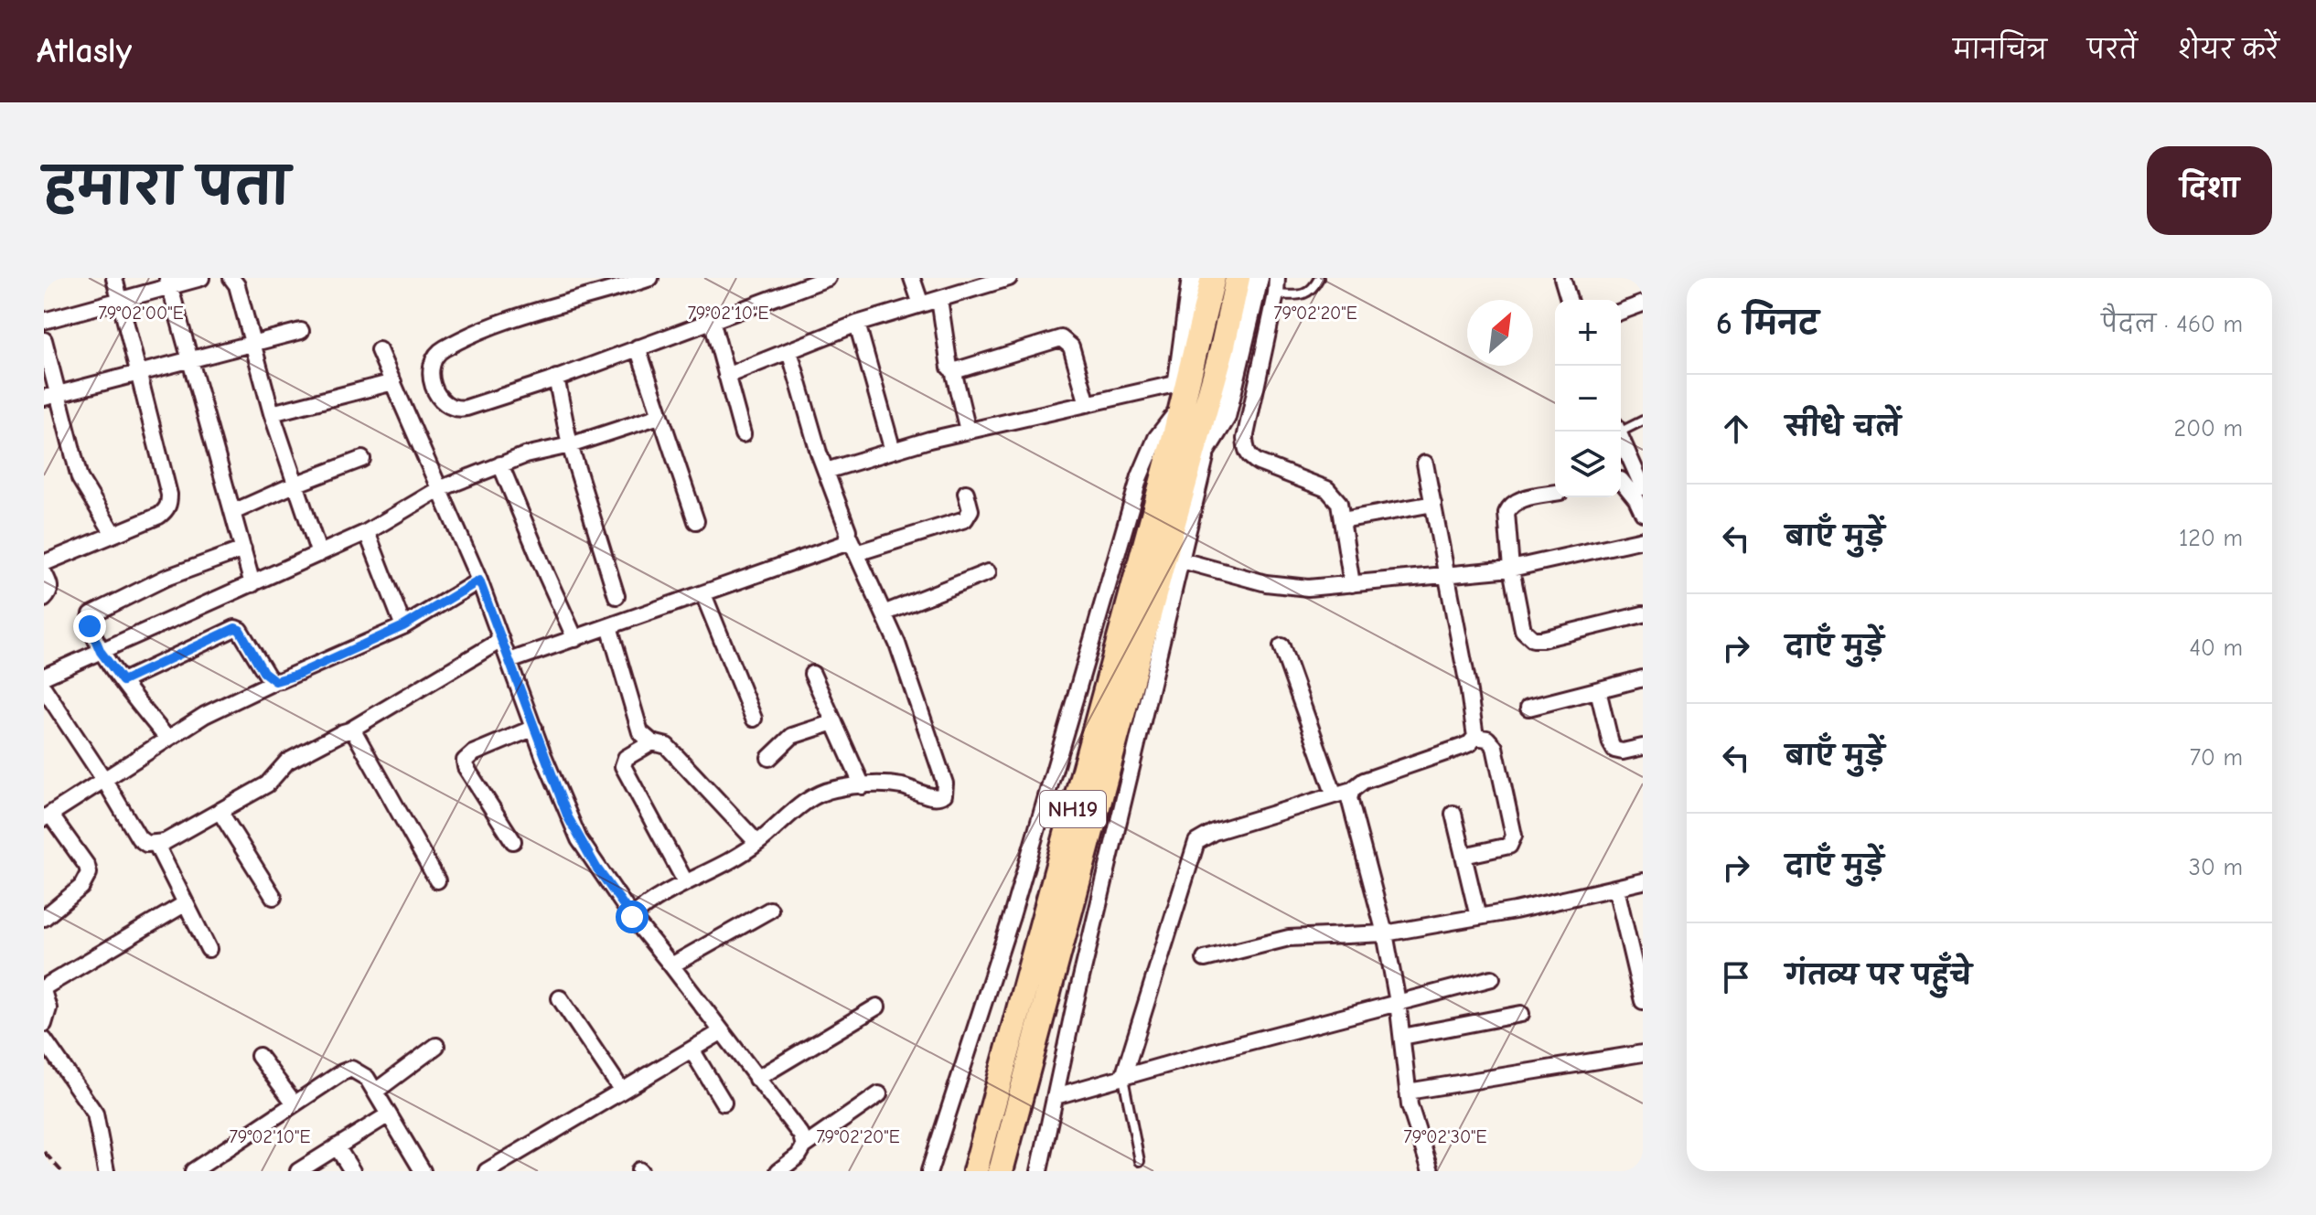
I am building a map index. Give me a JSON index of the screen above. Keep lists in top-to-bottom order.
{
  "streets": {
    "highway": ["NH19"]
  },
  "north": "top right",
  "page": {
    "header": "Atlasly",
    "nav": ["मानचित्र", "परतें", "शेयर करें"],
    "title": "हमारा पता",
    "buttons": "दिशा",
    "heading": ["6 मिनट", "पैदल · 460 m"],
    "map_buttons": ["+", "−"],
    "list": [
      ["सीधे चलें", "200 m"],
      ["बाएँ मुड़ें", "120 m"],
      ["दाएँ मुड़ें", "40 m"],
      ["बाएँ मुड़ें", "70 m"],
      ["दाएँ मुड़ें", "30 m"],
      "गंतव्य पर पहुँचे"
    ]
  },
  "coordinates": [
    "79°02'00\"E",
    "79°02'10\"E",
    "79°02'20\"E",
    "79°02'30\"E"
  ]
}
